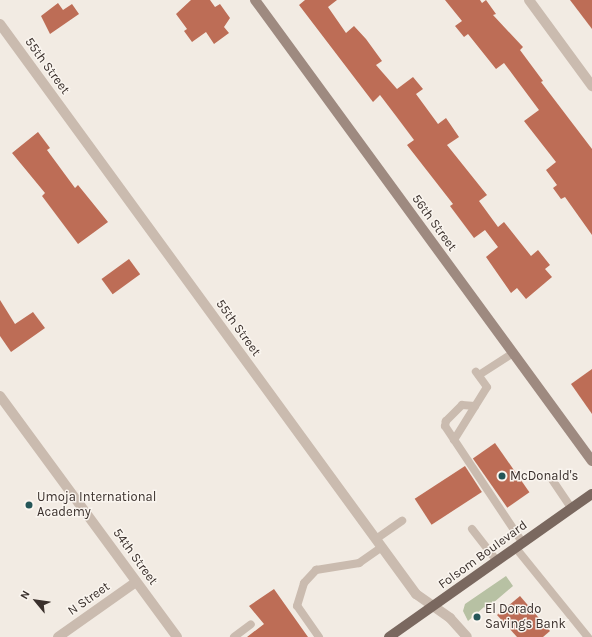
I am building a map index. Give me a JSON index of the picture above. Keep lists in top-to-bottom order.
{
  "streets": {
    "main road": ["Folsom Boulevard"],
    "street": [
      "55th Street",
      "56th Street",
      "54th Street",
      "N Street"
    ]
  },
  "crossings": [
    ["55th Street", "Folsom Boulevard"],
    ["54th Street", "N Street"]
  ],
  "places": ["McDonald's", "Umoja International Academy", "El Dorado Savings Bank"],
  "north": "top left"
}
